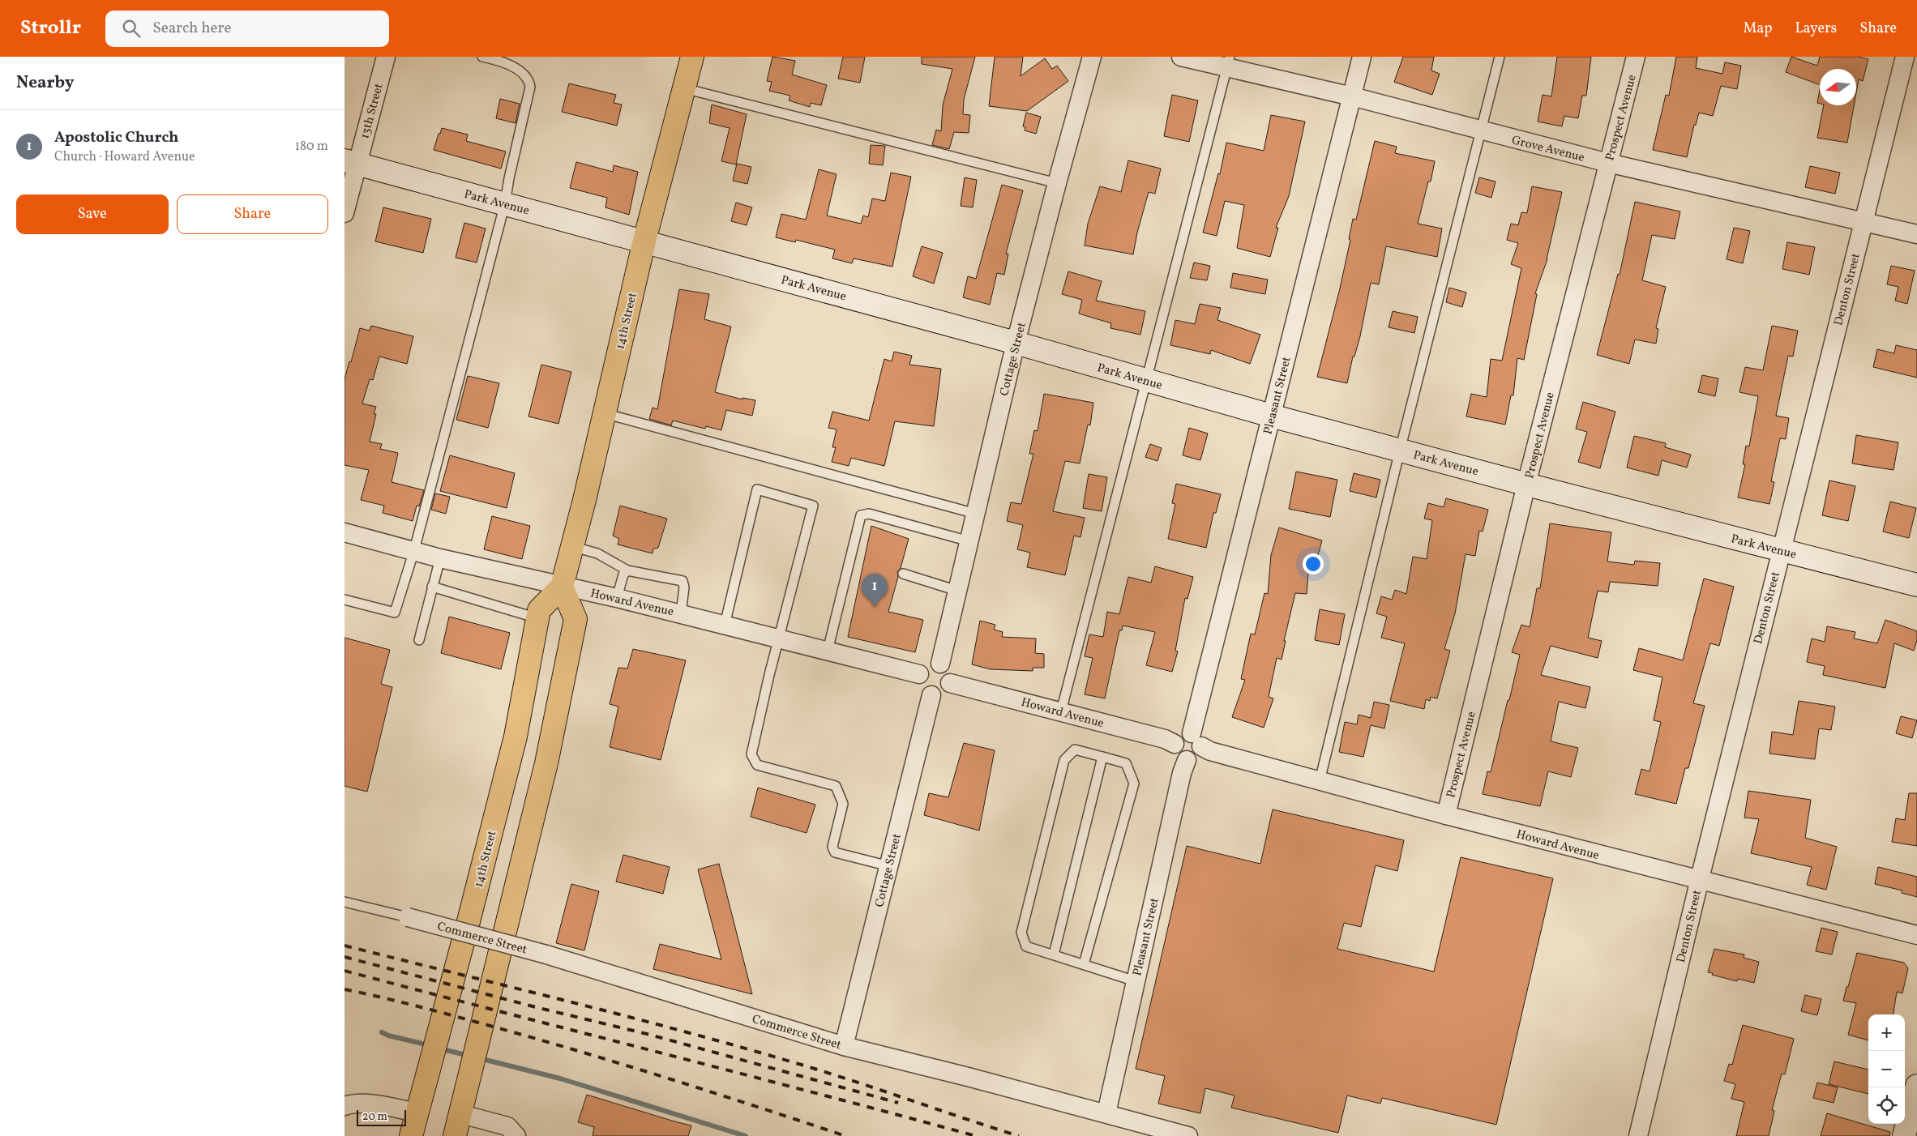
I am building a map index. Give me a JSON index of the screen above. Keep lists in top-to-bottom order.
{
  "streets": {
    "main road": ["14th Street"],
    "street": [
      "13th Street",
      "Prospect Avenue",
      "Grove Avenue",
      "Park Avenue",
      "Denton Street",
      "Cottage Street",
      "Pleasant Street",
      "Howard Avenue",
      "Commerce Street"
    ]
  },
  "crossings": [
    ["13th Street", "Park Avenue"],
    ["Prospect Avenue", "Grove Avenue"],
    ["Prospect Avenue", "Park Avenue"],
    ["Prospect Avenue", "Howard Avenue"],
    ["Grove Avenue", "Denton Street"],
    ["Grove Avenue", "Pleasant Street"],
    ["Park Avenue", "Denton Street"],
    ["Park Avenue", "14th Street"],
    ["Park Avenue", "Cottage Street"],
    ["Park Avenue", "Pleasant Street"],
    ["Denton Street", "Howard Avenue"],
    ["14th Street", "Howard Avenue"],
    ["Cottage Street", "Howard Avenue"],
    ["Cottage Street", "Commerce Street"],
    ["Pleasant Street", "Howard Avenue"],
    ["Pleasant Street", "Commerce Street"]
  ],
  "scale_bar": "20 m",
  "north": "left",
  "page": {
    "header": "Strollr",
    "search": "Search here",
    "nav": ["Map", "Layers", "Share"],
    "heading": "Nearby",
    "list": [
      {
        "mark": "1",
        "name": "Apostolic Church",
        "note": "Church · Howard Avenue",
        "value": "180 m"
      }
    ],
    "buttons": ["Save", "Share"],
    "pins": "1",
    "map_buttons": ["+", "−"],
    "scale": "20 m"
  }
}
